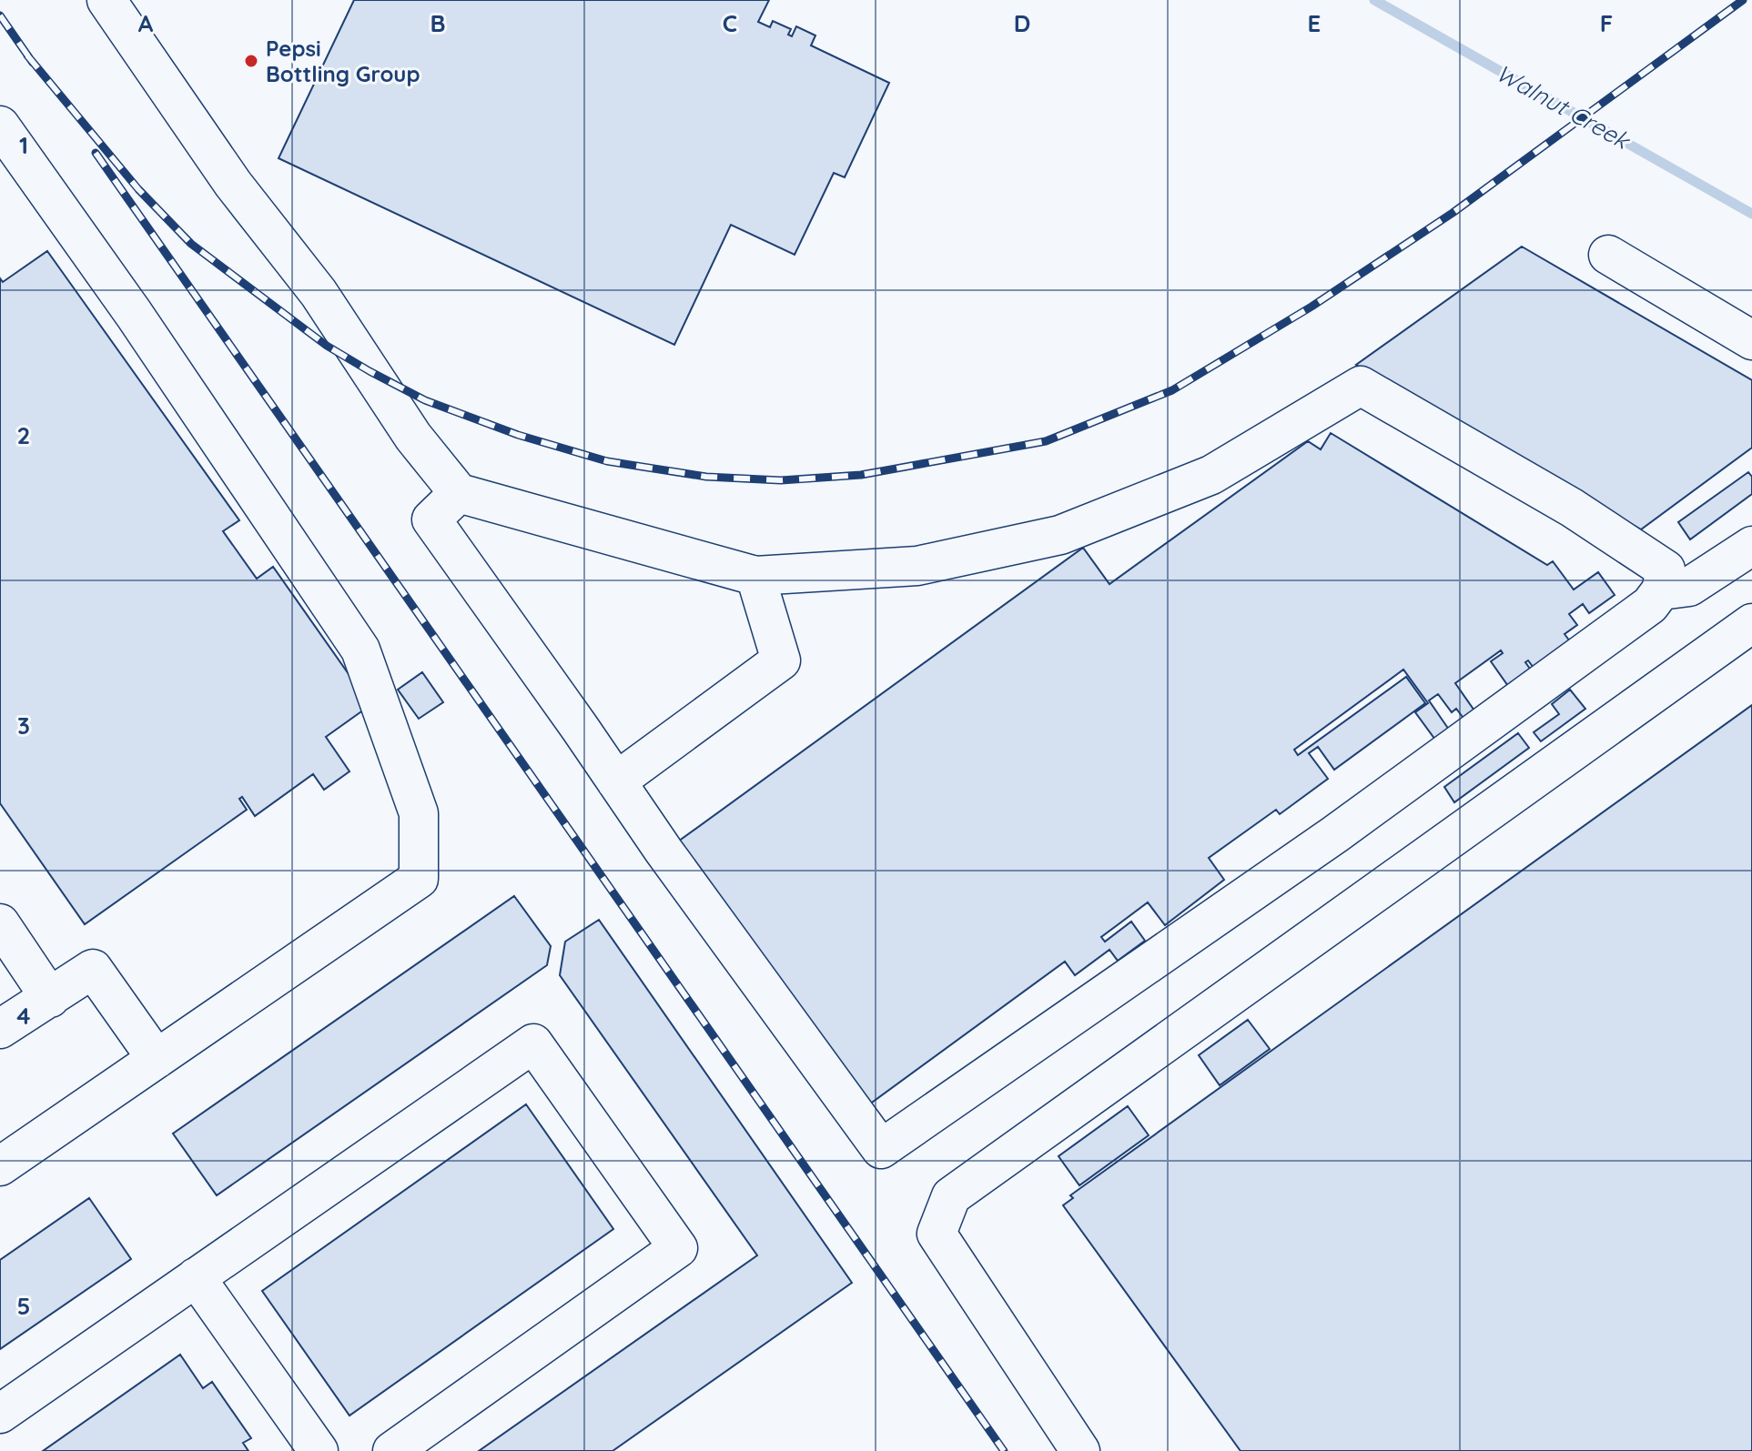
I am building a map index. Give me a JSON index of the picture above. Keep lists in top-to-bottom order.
{
  "water": ["Walnut Creek"],
  "places": ["Pepsi Bottling Group"],
  "grid": {
    "columns": [
      "A",
      "B",
      "C",
      "D",
      "E",
      "F"
    ],
    "rows": [
      "1",
      "2",
      "3",
      "4",
      "5"
    ]
  }
}
